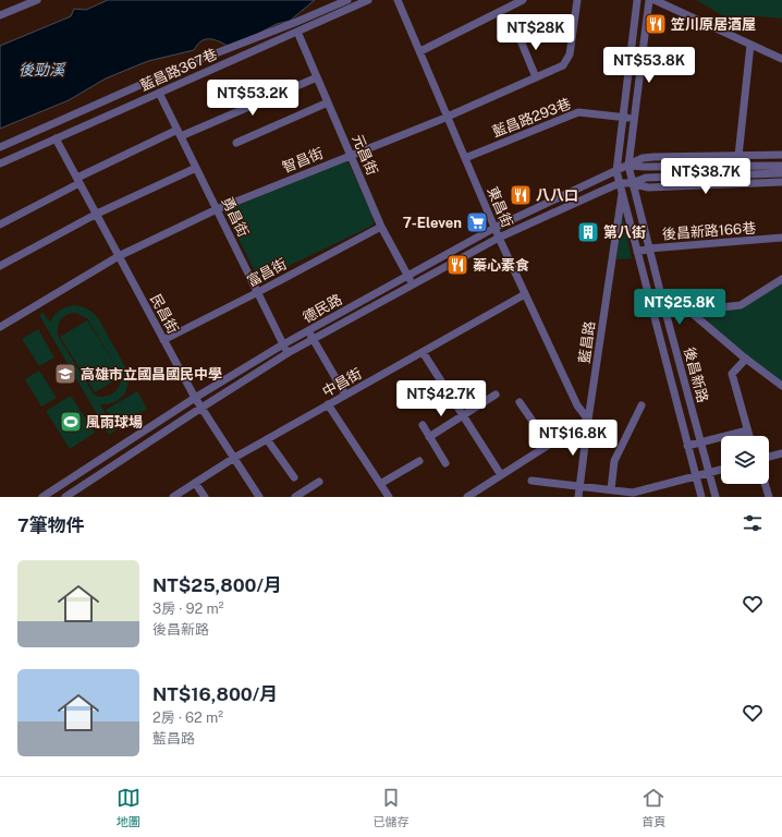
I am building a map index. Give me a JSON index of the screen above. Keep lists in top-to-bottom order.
{
  "streets": {
    "street": [
      "藍昌路367巷",
      "藍昌路293巷",
      "元昌街",
      "智昌街",
      "東昌街",
      "勇昌街",
      "後昌新路166巷",
      "富昌街",
      "德民路",
      "民昌街",
      "藍昌路",
      "後昌新路",
      "中昌街"
    ]
  },
  "crossings": [
    ["藍昌路367巷", "元昌街"],
    ["藍昌路367巷", "勇昌街"],
    ["藍昌路367巷", "民昌街"],
    ["藍昌路293巷", "東昌街"],
    ["藍昌路293巷", "藍昌路"],
    ["元昌街", "智昌街"],
    ["元昌街", "富昌街"],
    ["元昌街", "德民路"],
    ["智昌街", "東昌街"],
    ["智昌街", "勇昌街"],
    ["智昌街", "民昌街"],
    ["東昌街", "德民路"],
    ["東昌街", "藍昌路"],
    ["東昌街", "中昌街"],
    ["勇昌街", "富昌街"],
    ["勇昌街", "德民路"],
    ["後昌新路166巷", "後昌新路"],
    ["富昌街", "民昌街"],
    ["德民路", "民昌街"],
    ["德民路", "藍昌路"],
    ["德民路", "後昌新路"],
    ["民昌街", "中昌街"],
    ["藍昌路", "後昌新路"]
  ],
  "water": ["後勁溪"],
  "places": {
    "restaurant": ["笠川原居酒屋", "八八口", "蓁心素食"],
    "supermarket": ["7-Eleven"],
    "building": ["第八街"],
    "school or university": ["高雄市立國昌國民中學"],
    "sports": ["風雨球場"]
  },
  "page": {
    "price": [
      "NT$28K",
      "NT$53.8K",
      "NT$53.2K",
      "NT$38.7K",
      "NT$25.8K",
      "NT$42.7K",
      "NT$16.8K"
    ],
    "heading": "7筆物件",
    "list": [
      {
        "name": "NT$25,800/月",
        "note": "3房 · 92 m² · 後昌新路"
      },
      {
        "name": "NT$16,800/月",
        "note": "2房 · 62 m² · 藍昌路"
      }
    ],
    "tabs": ["地圖", "已儲存", "首頁"]
  }
}
